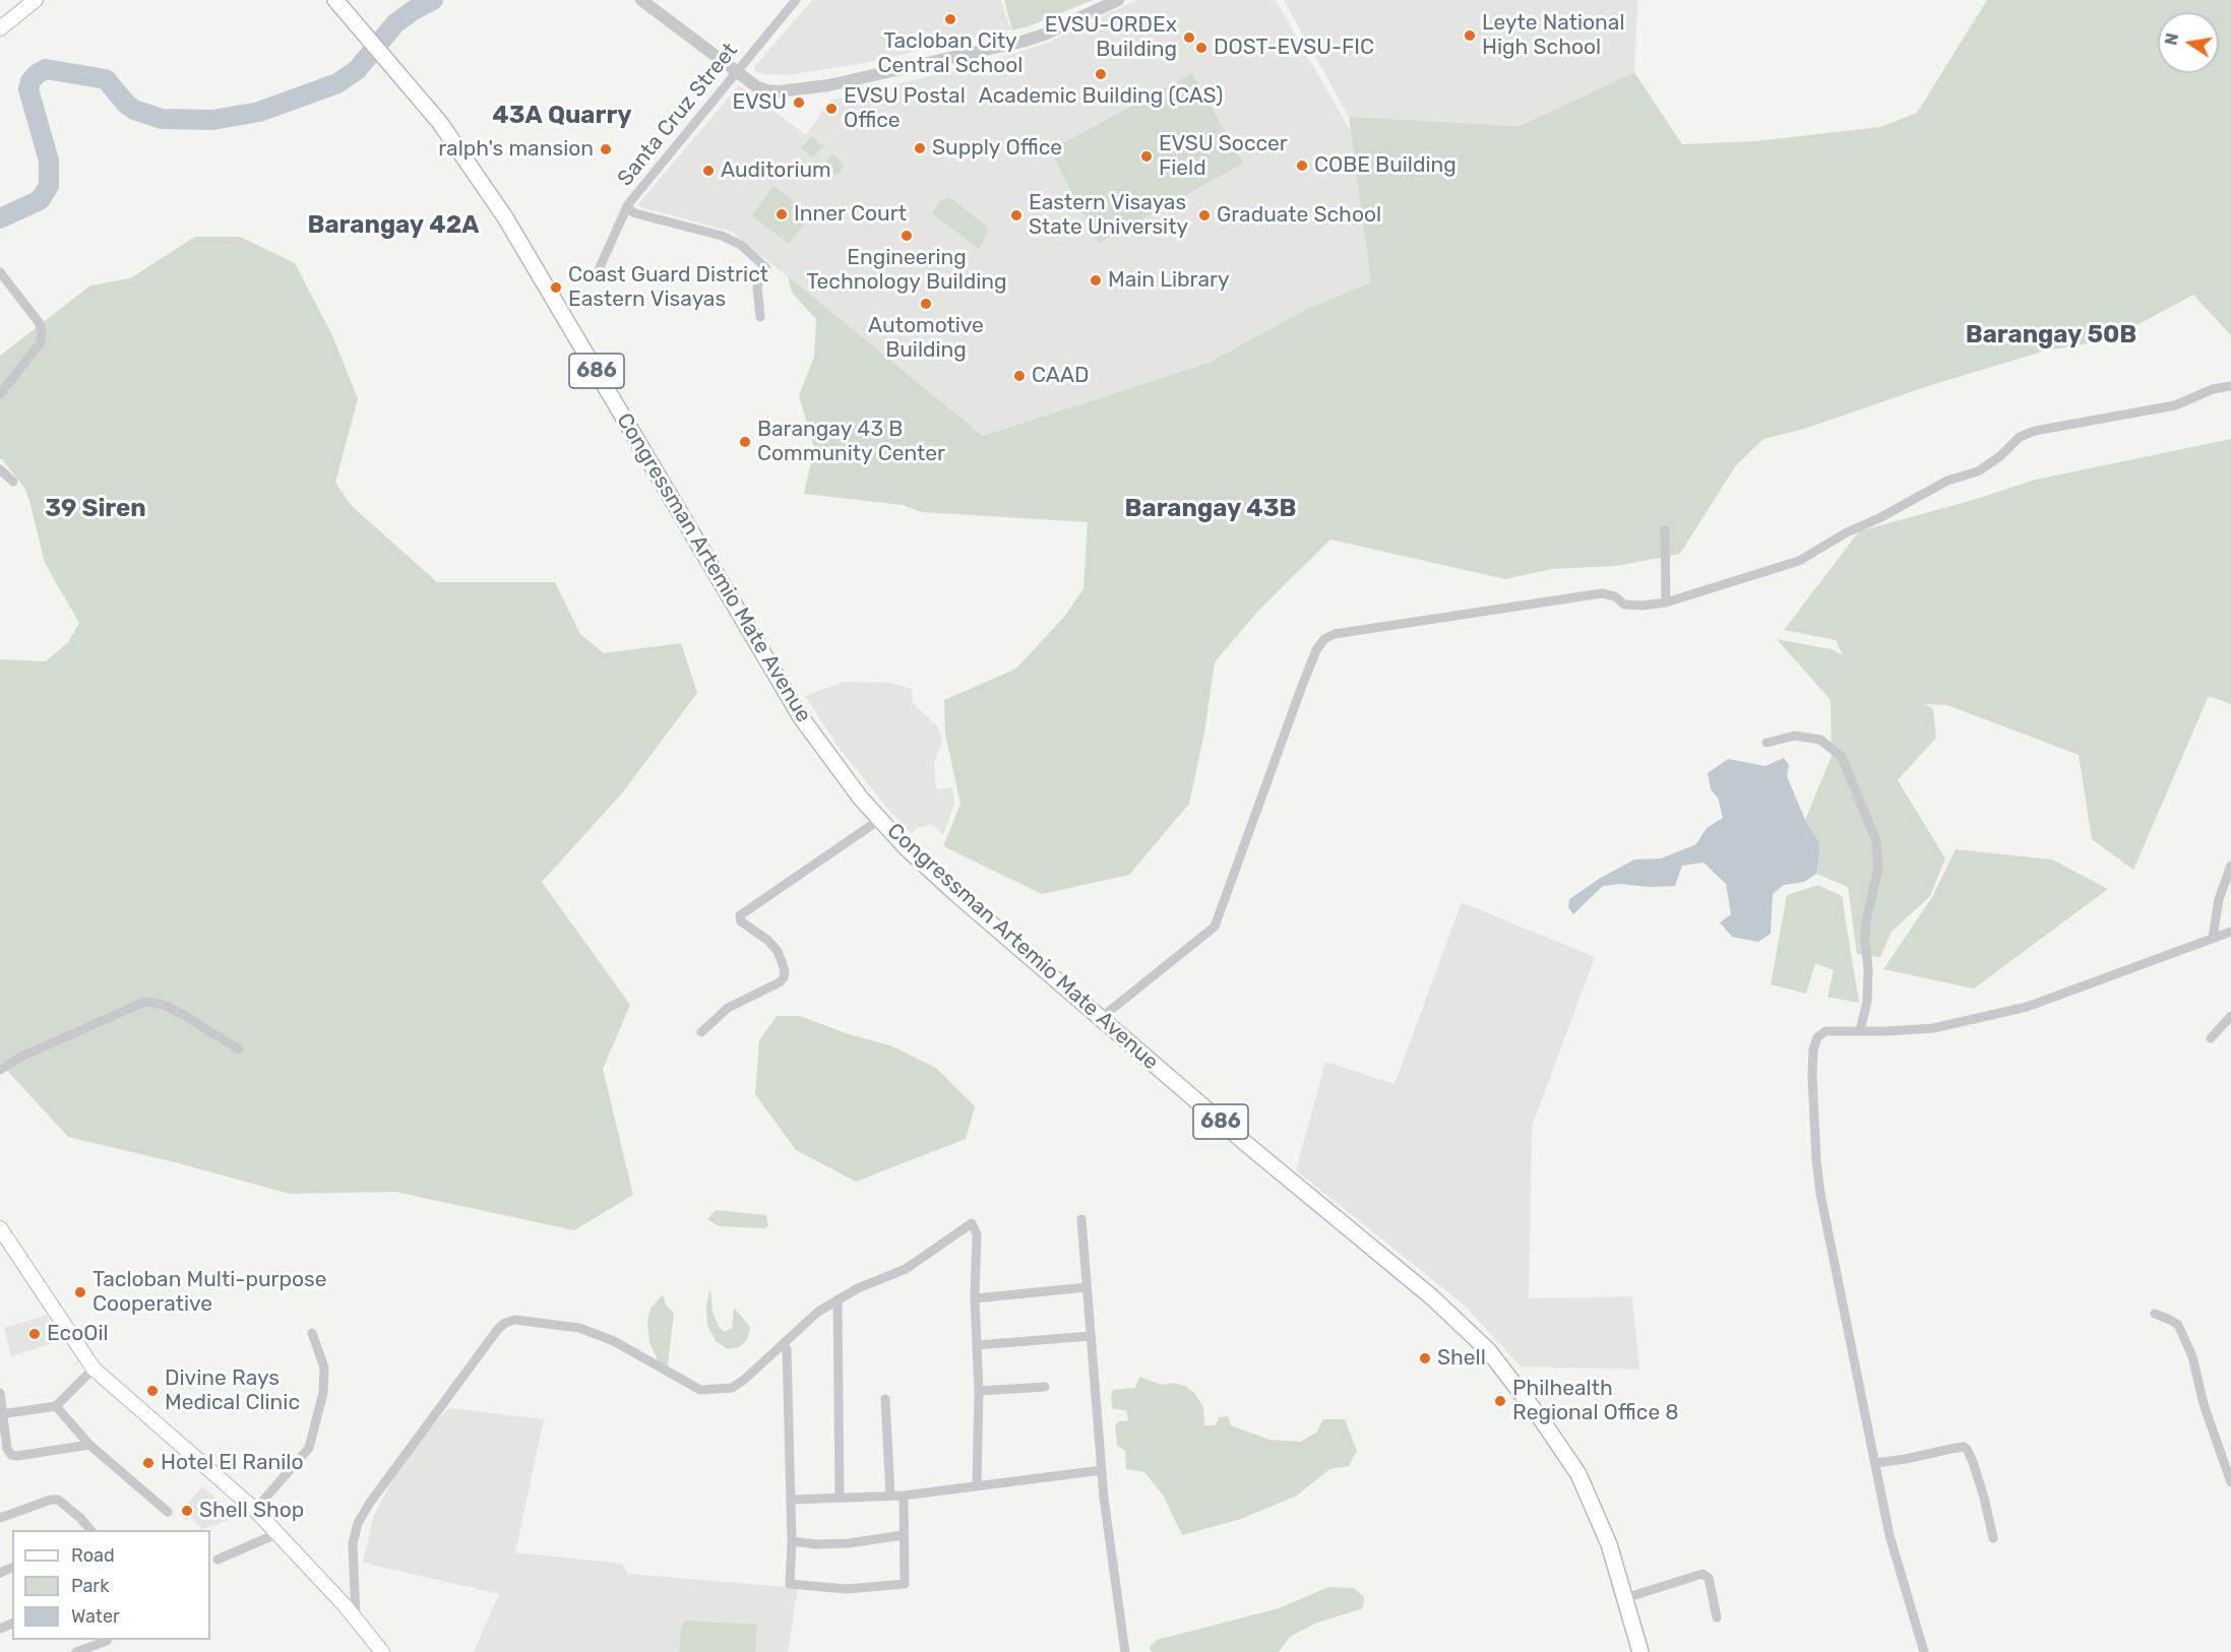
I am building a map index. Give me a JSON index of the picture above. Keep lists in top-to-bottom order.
{
  "streets": {
    "main road": ["686", "Congressman Artemio Mate Avenue"],
    "street": ["Santa Cruz Street"]
  },
  "districts": [
    "43A Quarry",
    "Barangay 42A",
    "Barangay 50B",
    "39 Siren",
    "Barangay 43B"
  ],
  "places": [
    "Tacloban City Central School",
    "Leyte National High School",
    "EVSU-ORDEx Building",
    "DOST-EVSU-FIC",
    "Academic Building (CAS)",
    "EVSU",
    "EVSU Postal Office",
    "Supply Office",
    "ralph's mansion",
    "EVSU Soccer Field",
    "COBE Building",
    "Auditorium",
    "Inner Court",
    "Eastern Visayas State University",
    "Graduate School",
    "Engineering Technology Building",
    "Main Library",
    "Coast Guard District Eastern Visayas",
    "Automotive Building",
    "CAAD",
    "Barangay 43 B Community Center",
    "Tacloban Multi-purpose Cooperative",
    "EcoOil",
    "Shell",
    "Divine Rays Medical Clinic",
    "Philhealth Regional Office 8",
    "Hotel El Ranilo",
    "Shell Shop"
  ],
  "legend": ["Road", "Park", "Water"],
  "north": "left"
}
